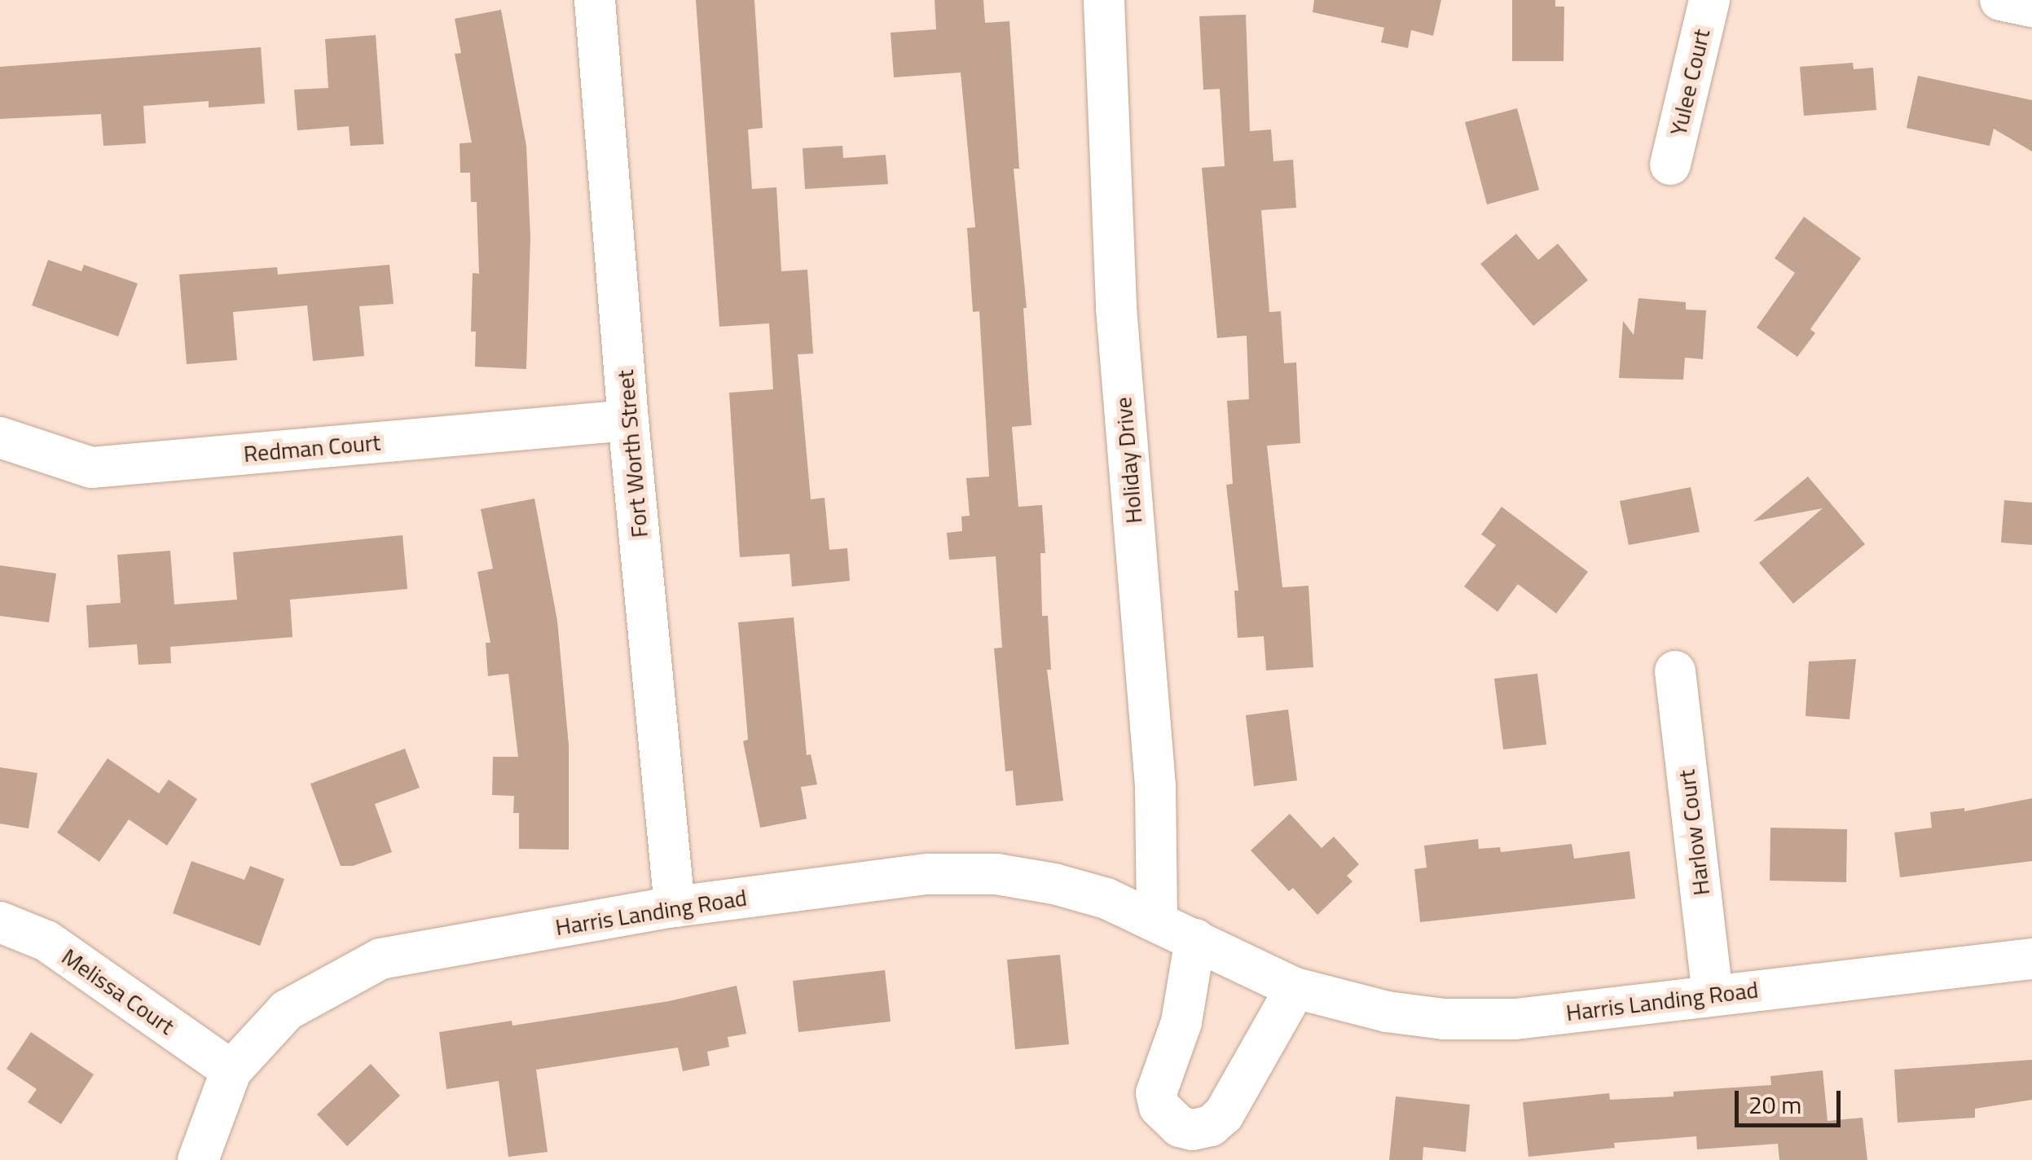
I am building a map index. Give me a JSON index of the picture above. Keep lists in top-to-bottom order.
{
  "streets": {
    "street": [
      "Yulee Court",
      "Redman Court",
      "Fort Worth Street",
      "Holiday Drive",
      "Harlow Court",
      "Harris Landing Road",
      "Melissa Court"
    ]
  },
  "crossings": [
    ["Redman Court", "Fort Worth Street"],
    ["Fort Worth Street", "Harris Landing Road"],
    ["Holiday Drive", "Harris Landing Road"],
    ["Harlow Court", "Harris Landing Road"],
    ["Harris Landing Road", "Melissa Court"]
  ],
  "scale_bar": "20 m"
}
